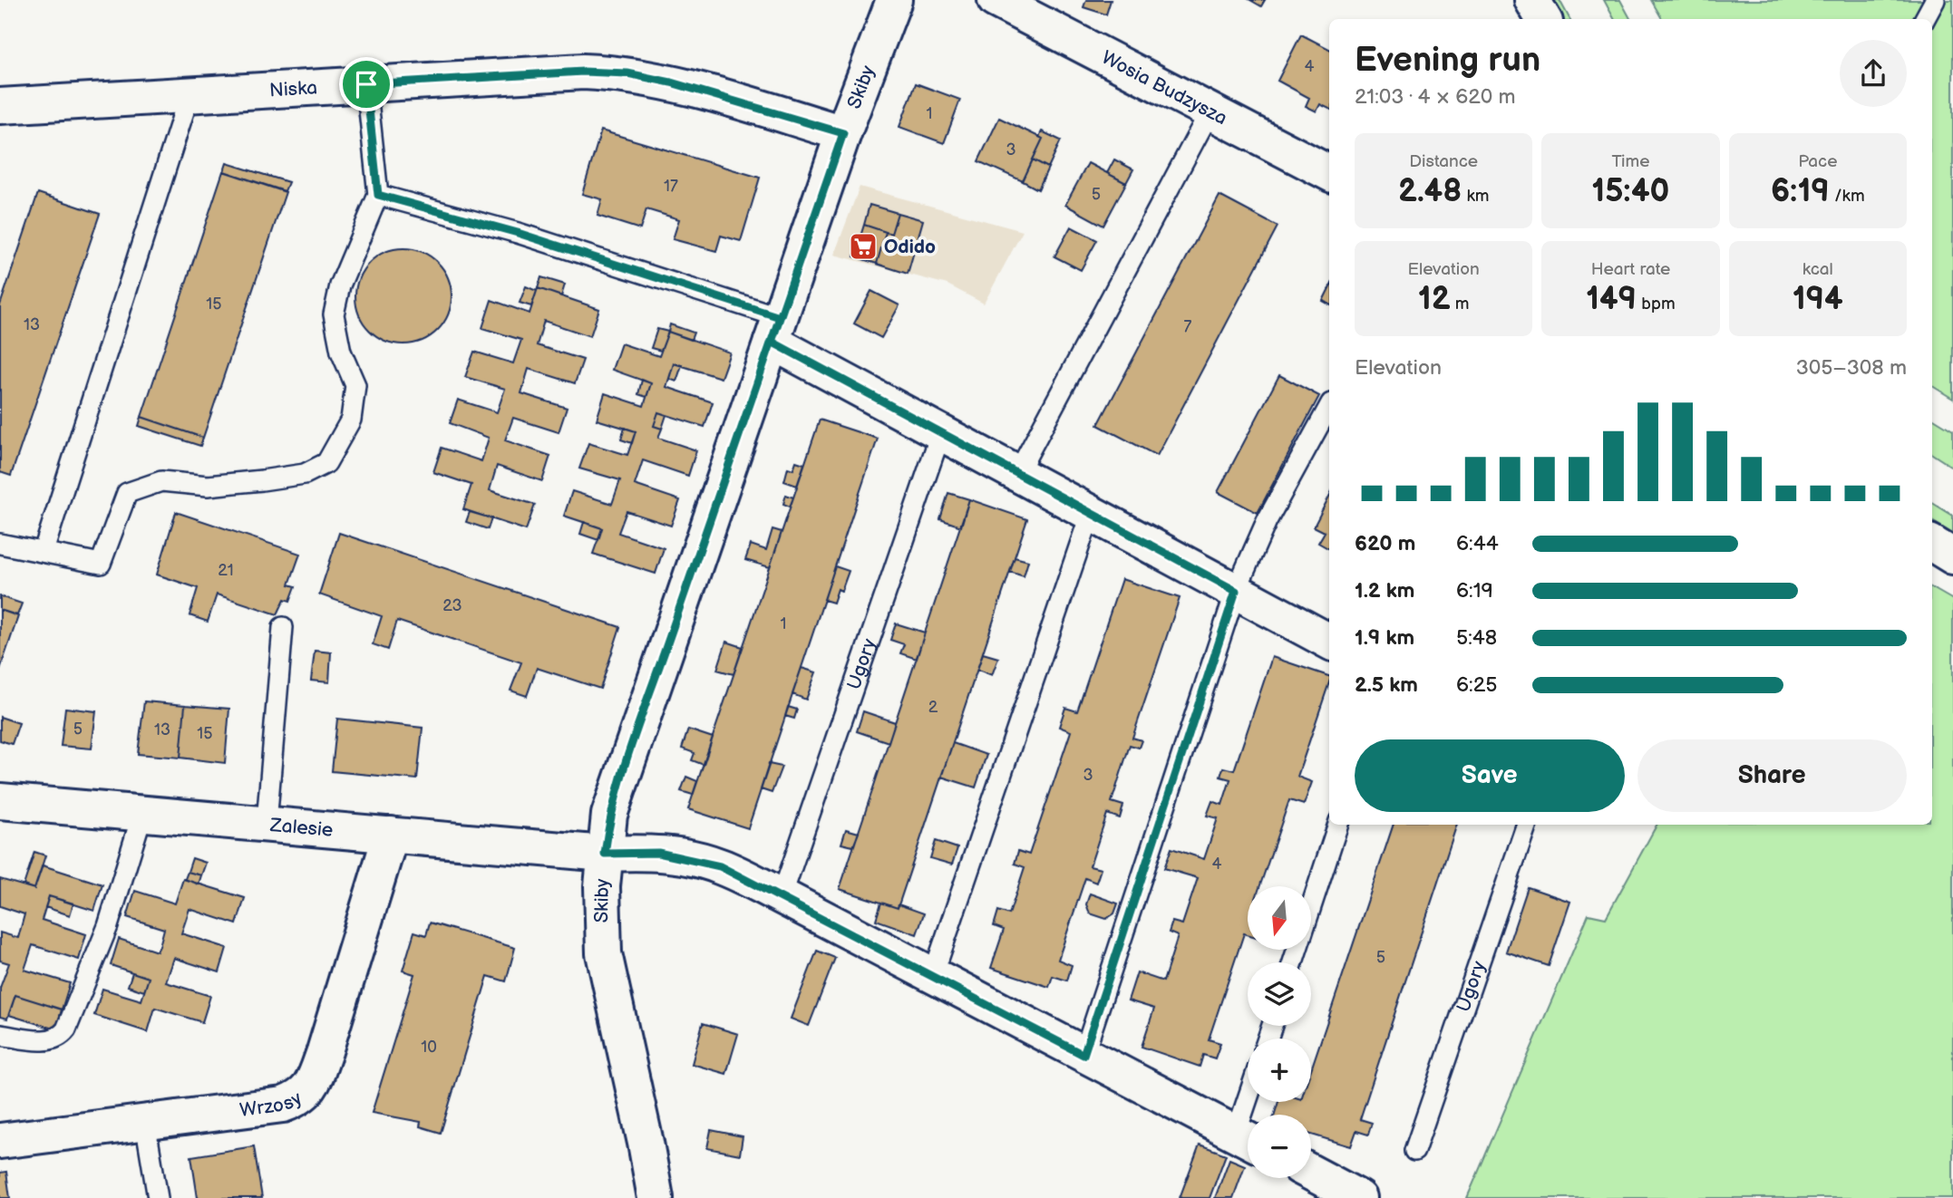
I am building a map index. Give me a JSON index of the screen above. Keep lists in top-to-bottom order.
{
  "streets": {
    "street": [
      "Skiby",
      "Wosia Budzysza",
      "Niska",
      "Zalesie",
      "Wrzosy"
    ],
    "lane": ["Ugory"]
  },
  "crossings": [
    ["Skiby", "Niska"],
    ["Skiby", "Zalesie"],
    ["Zalesie", "Wrzosy"]
  ],
  "places": {
    "supermarket": ["Odido"]
  },
  "house_numbers": [
    "4",
    "1",
    "3",
    "17",
    "5",
    "15",
    "13",
    "7",
    "21",
    "23",
    "1",
    "2",
    "5",
    "13",
    "15",
    "3",
    "4",
    "5",
    "10"
  ],
  "north": "bottom",
  "page": {
    "heading": ["Evening run", "21:03 · 4 × 620 m"],
    "stats": [
      ["Distance", "2.48 km"],
      ["Time", "15:40"],
      ["Pace", "6:19 /km"],
      ["Elevation", "12 m"],
      ["Heart rate", "149 bpm"],
      ["kcal", "194"]
    ],
    "chart": ["Elevation", "305–308 m"],
    "list": [
      {
        "name": "620 m",
        "note": "6:44"
      },
      {
        "name": "1.2 km",
        "note": "6:19"
      },
      {
        "name": "1.9 km",
        "note": "5:48"
      },
      {
        "name": "2.5 km",
        "note": "6:25"
      }
    ],
    "buttons": ["Save", "Share"],
    "map_buttons": ["+", "−"]
  }
}
